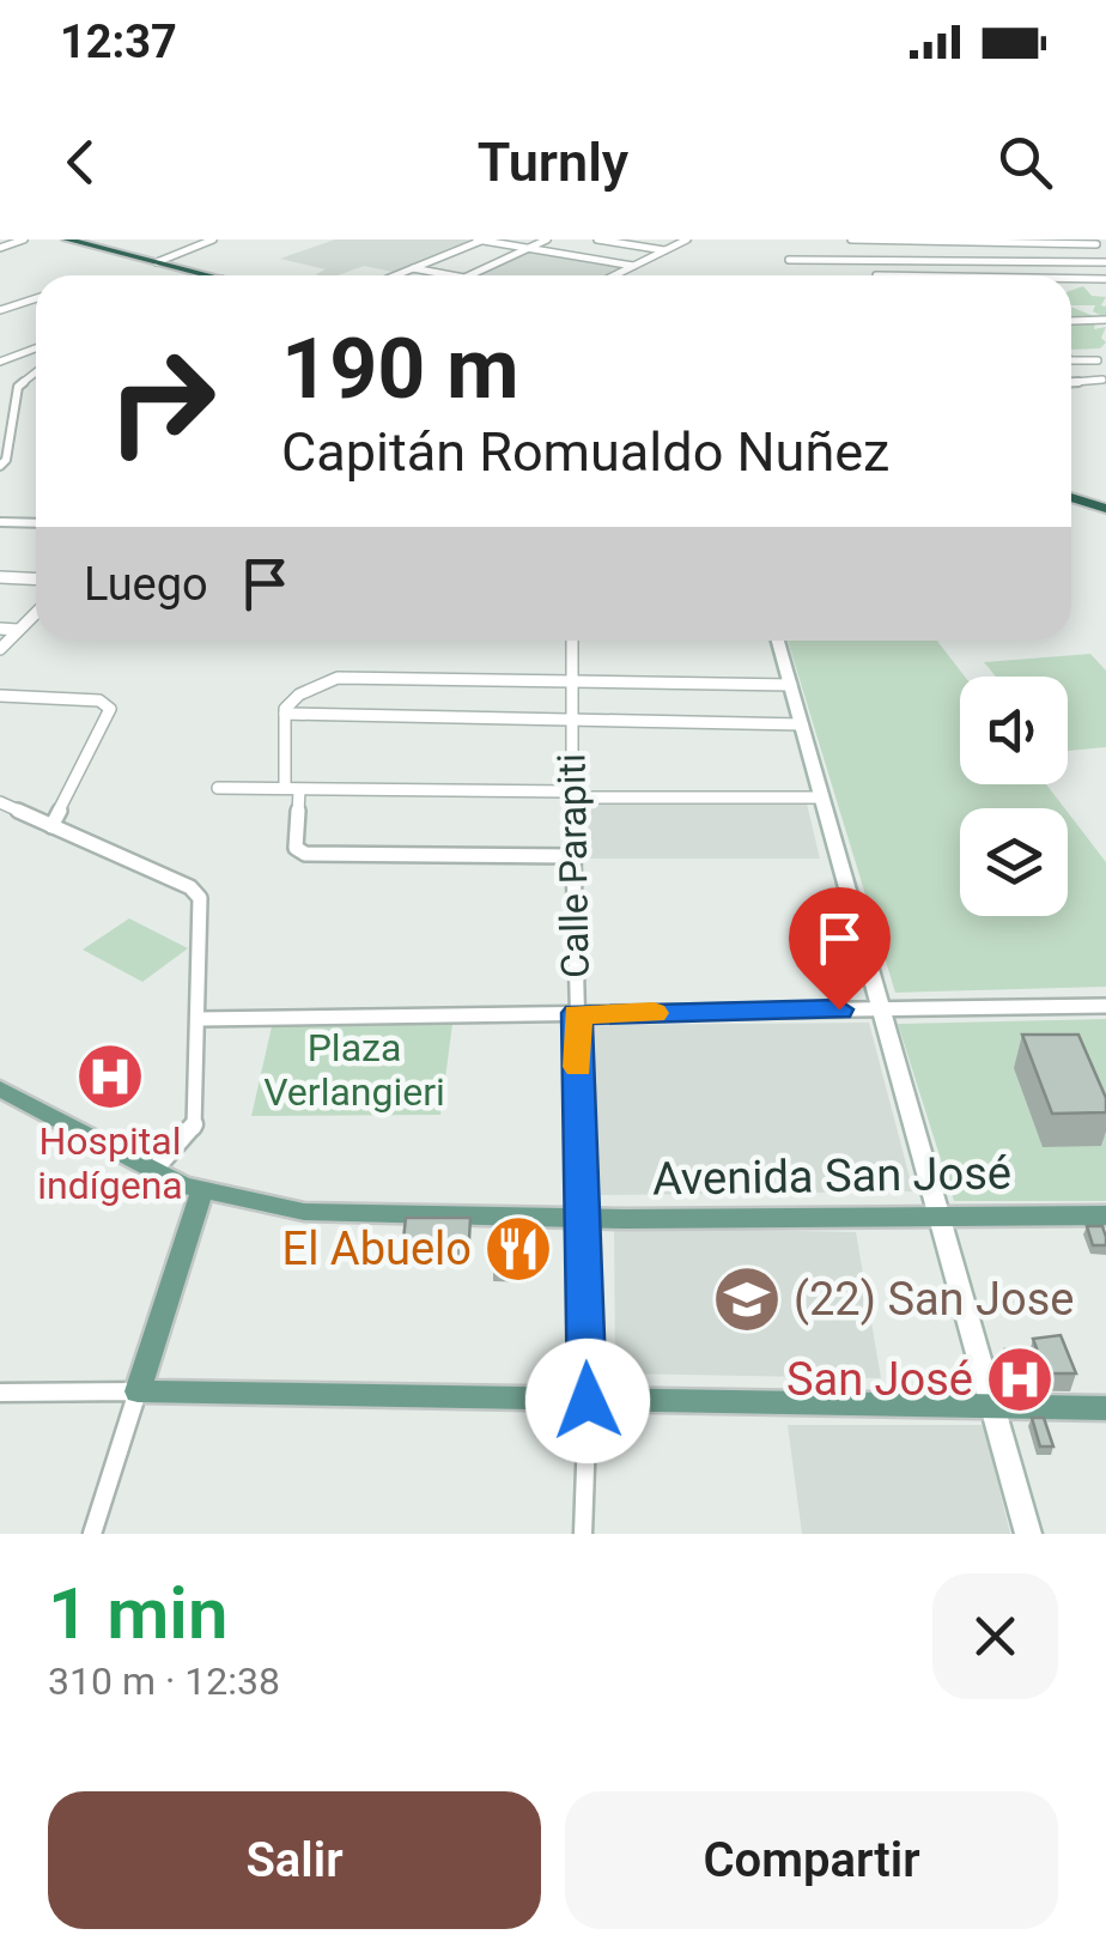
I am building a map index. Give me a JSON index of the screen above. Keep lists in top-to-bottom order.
{
  "streets": {
    "main road": ["Avenida San José"],
    "street": ["Calle Parapiti"]
  },
  "crossings": [
    ["Calle Parapiti", "Avenida San José"]
  ],
  "parks": ["Plaza Verlangieri"],
  "places": {
    "hospital": ["Hospital indígena", "San José"],
    "restaurant": ["El Abuelo"],
    "school or university": ["(22) San Jose"]
  },
  "page": {
    "status": "12:37",
    "header": "Turnly",
    "turn": ["190 m", "Capitán Romualdo Nuñez"],
    "then": "Luego",
    "heading": ["1 min", "310 m · 12:38"],
    "buttons": ["Salir", "Compartir"]
  }
}
